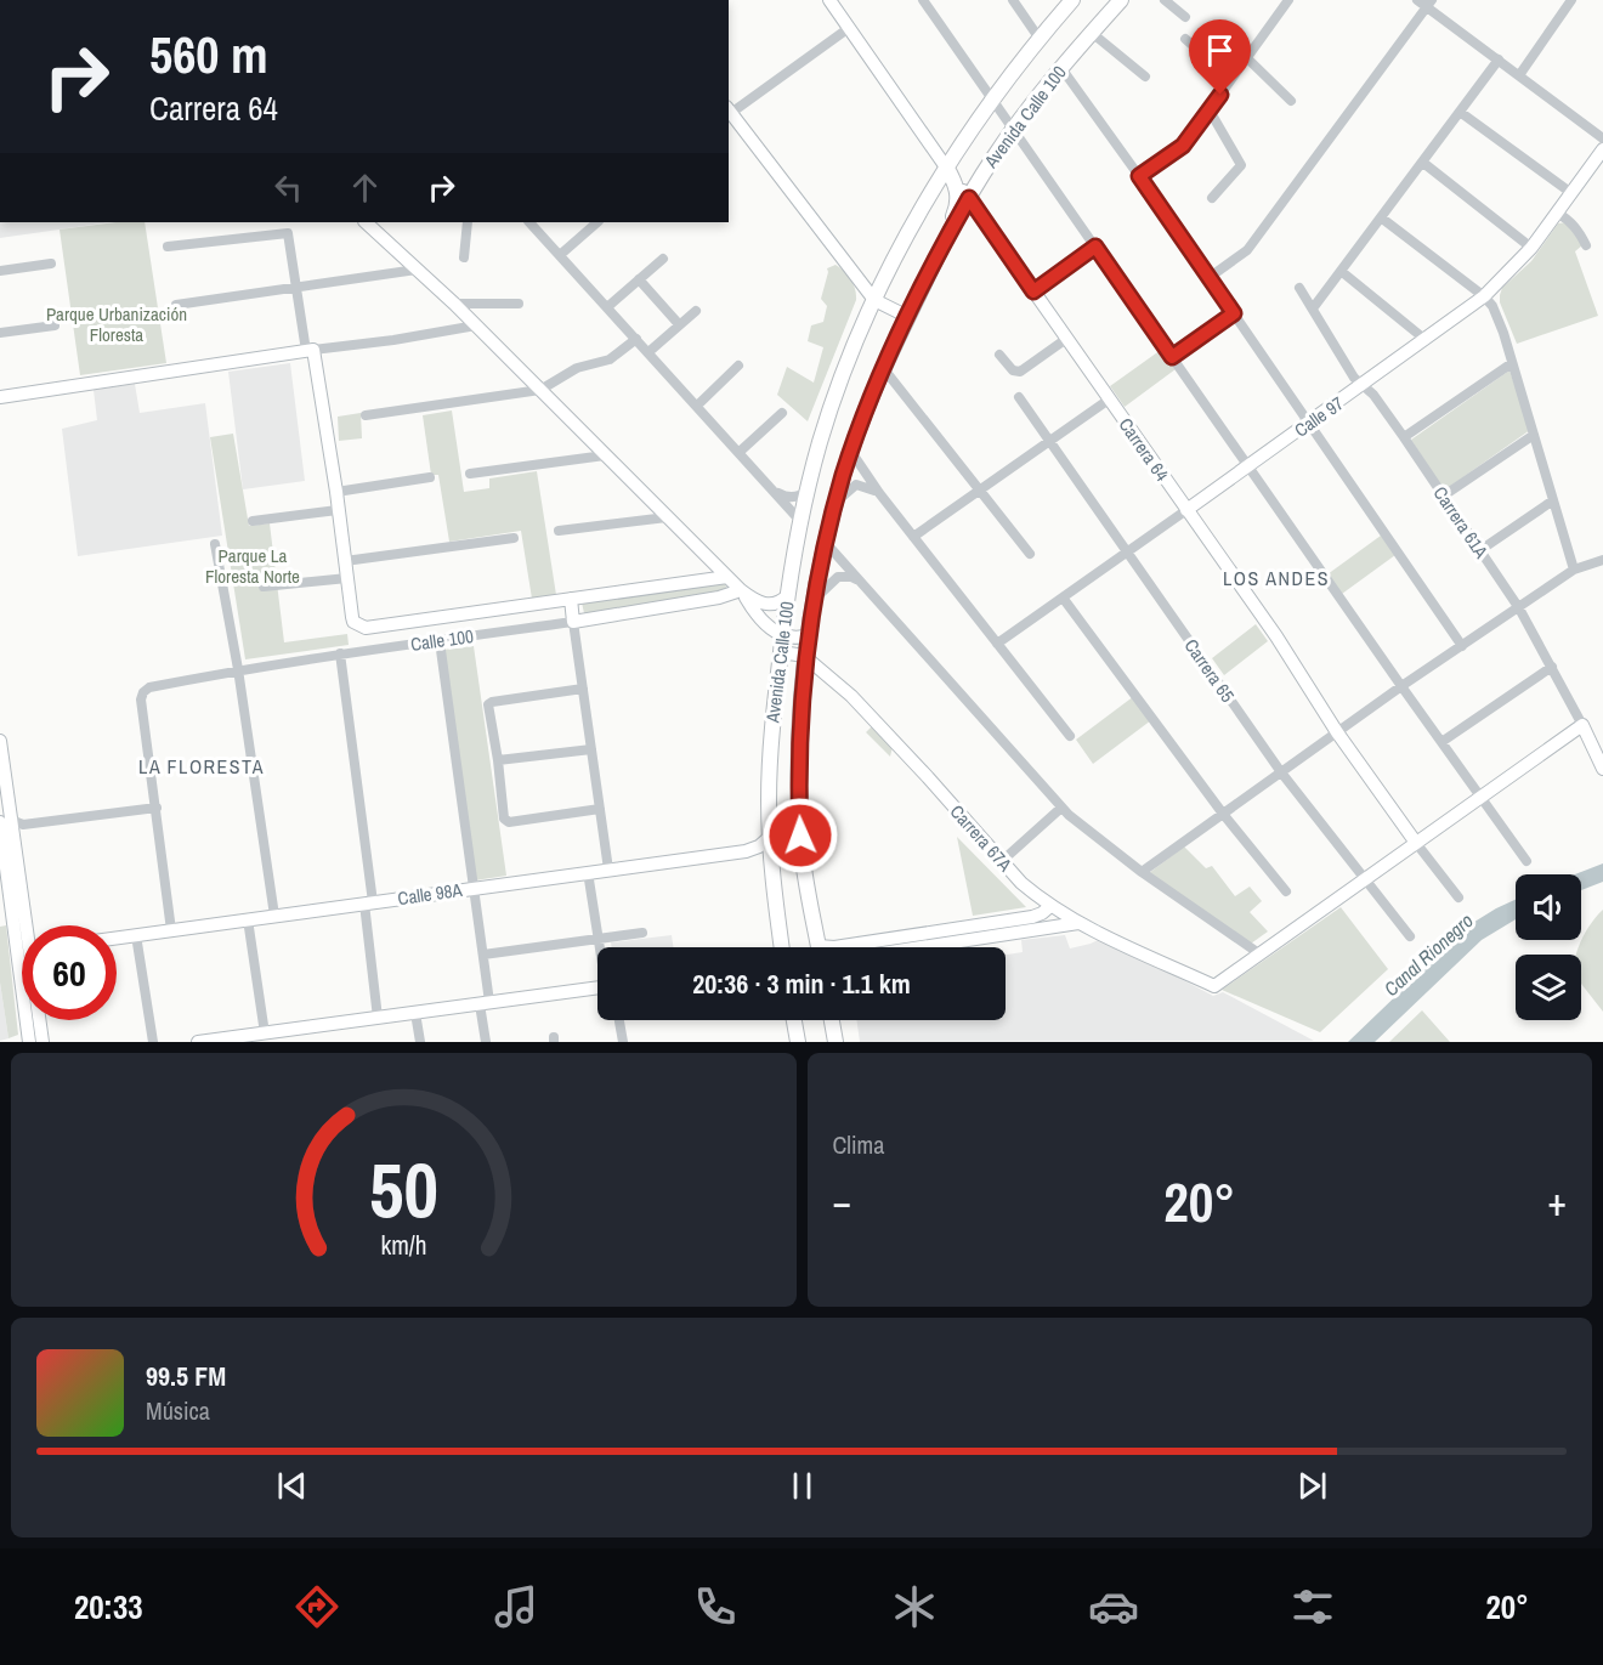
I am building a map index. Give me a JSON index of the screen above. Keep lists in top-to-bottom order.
{
  "streets": {
    "main road": ["Avenida Calle 100"],
    "street": [
      "Calle 97",
      "Carrera 64",
      "Carrera 61A",
      "Calle 100",
      "Carrera 65",
      "Carrera 67A",
      "Calle 98A"
    ]
  },
  "crossings": [
    ["Avenida Calle 100", "Carrera 64"],
    ["Avenida Calle 100", "Carrera 67A"],
    ["Avenida Calle 100", "Calle 98A"],
    ["Calle 97", "Carrera 64"],
    ["Calle 97", "Carrera 61A"],
    ["Calle 97", "Carrera 65"]
  ],
  "districts": ["LOS ANDES", "LA FLORESTA"],
  "water": ["Canal Rionegro"],
  "parks": ["Parque Urbanización Floresta", "Parque La Floresta Norte"],
  "page": {
    "turn": ["560 m", "Carrera 64"],
    "limit": "60",
    "trip": "20:36 · 3 min · 1.1 km",
    "tile": "Clima",
    "heat": ["−", "20°", "+"],
    "song": ["99.5 FM", "Música"],
    "tabs": ["20:33", "20°"],
    "gauge": ["50", "km/h"]
  }
}
